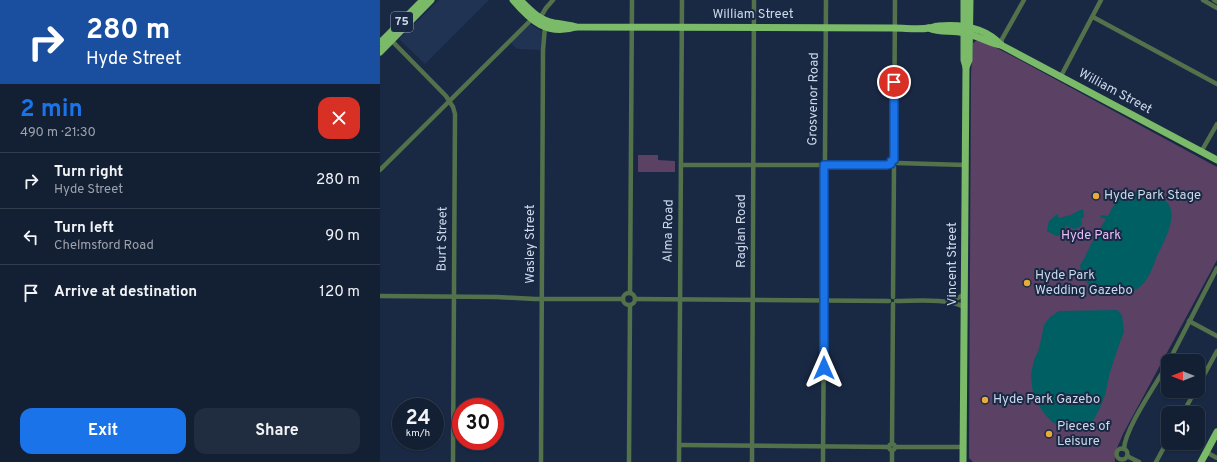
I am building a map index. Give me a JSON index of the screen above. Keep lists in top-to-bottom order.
{
  "streets": {
    "main road": ["William Street", "75", "Vincent Street"],
    "street": [
      "Grosvenor Road",
      "Alma Road",
      "Raglan Road",
      "Burt Street",
      "Wasley Street"
    ]
  },
  "crossings": [
    ["William Street", "Grosvenor Road"],
    ["William Street", "Alma Road"],
    ["William Street", "Raglan Road"],
    ["William Street", "Wasley Street"],
    ["William Street", "Vincent Street"],
    ["75", "Burt Street"]
  ],
  "parks": ["Hyde Park"],
  "places": [
    "Hyde Park Stage",
    "Hyde Park Wedding Gazebo",
    "Hyde Park Gazebo",
    "Pieces of Leisure"
  ],
  "north": "left",
  "page": {
    "turn": ["280 m", "Hyde Street"],
    "heading": ["2 min", "490 m · 21:30"],
    "list": [
      {
        "name": "Turn right",
        "note": "Hyde Street",
        "value": "280 m"
      },
      {
        "name": "Turn left",
        "note": "Chelmsford Road",
        "value": "90 m"
      },
      {
        "name": "Arrive at destination",
        "value": "120 m"
      }
    ],
    "speed": "24 km/h",
    "limit": "30",
    "buttons": ["Exit", "Share"]
  }
}
